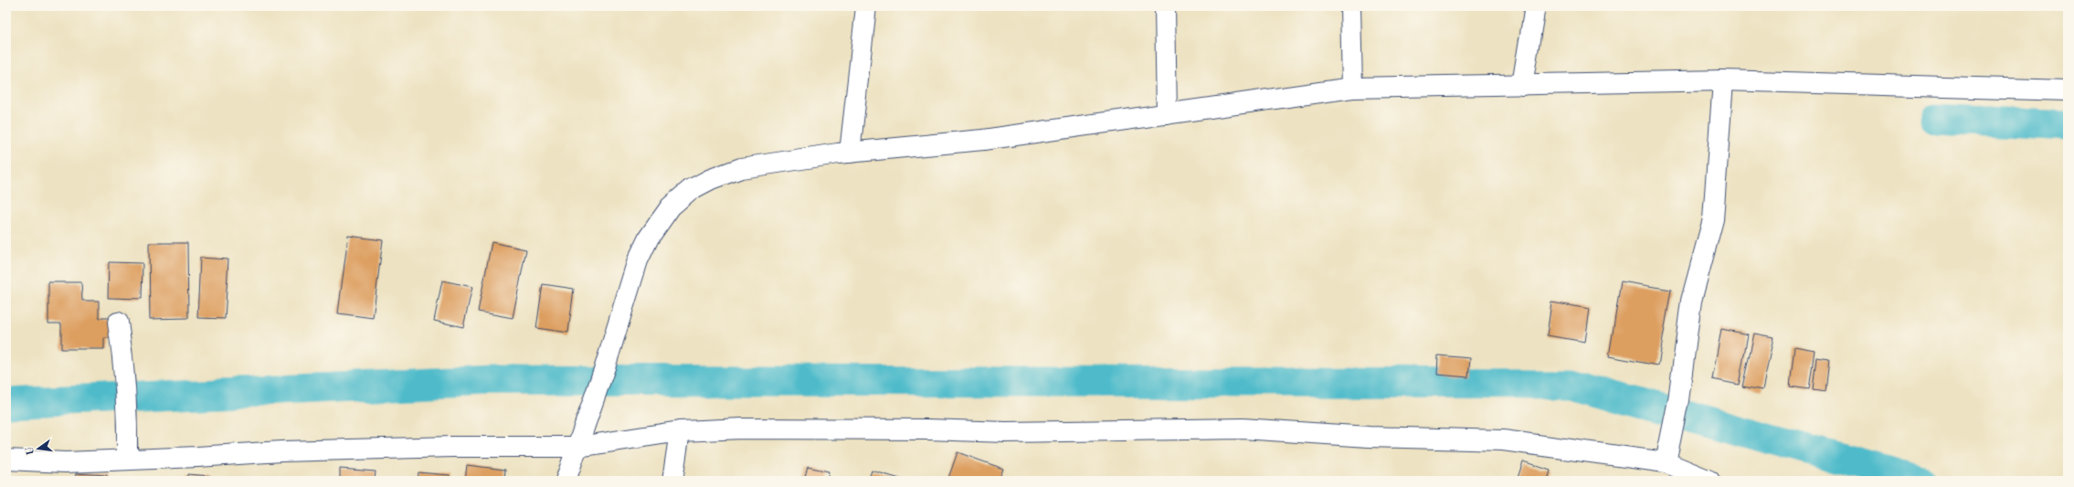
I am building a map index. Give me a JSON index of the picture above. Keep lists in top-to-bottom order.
{
  "north": "left"
}
